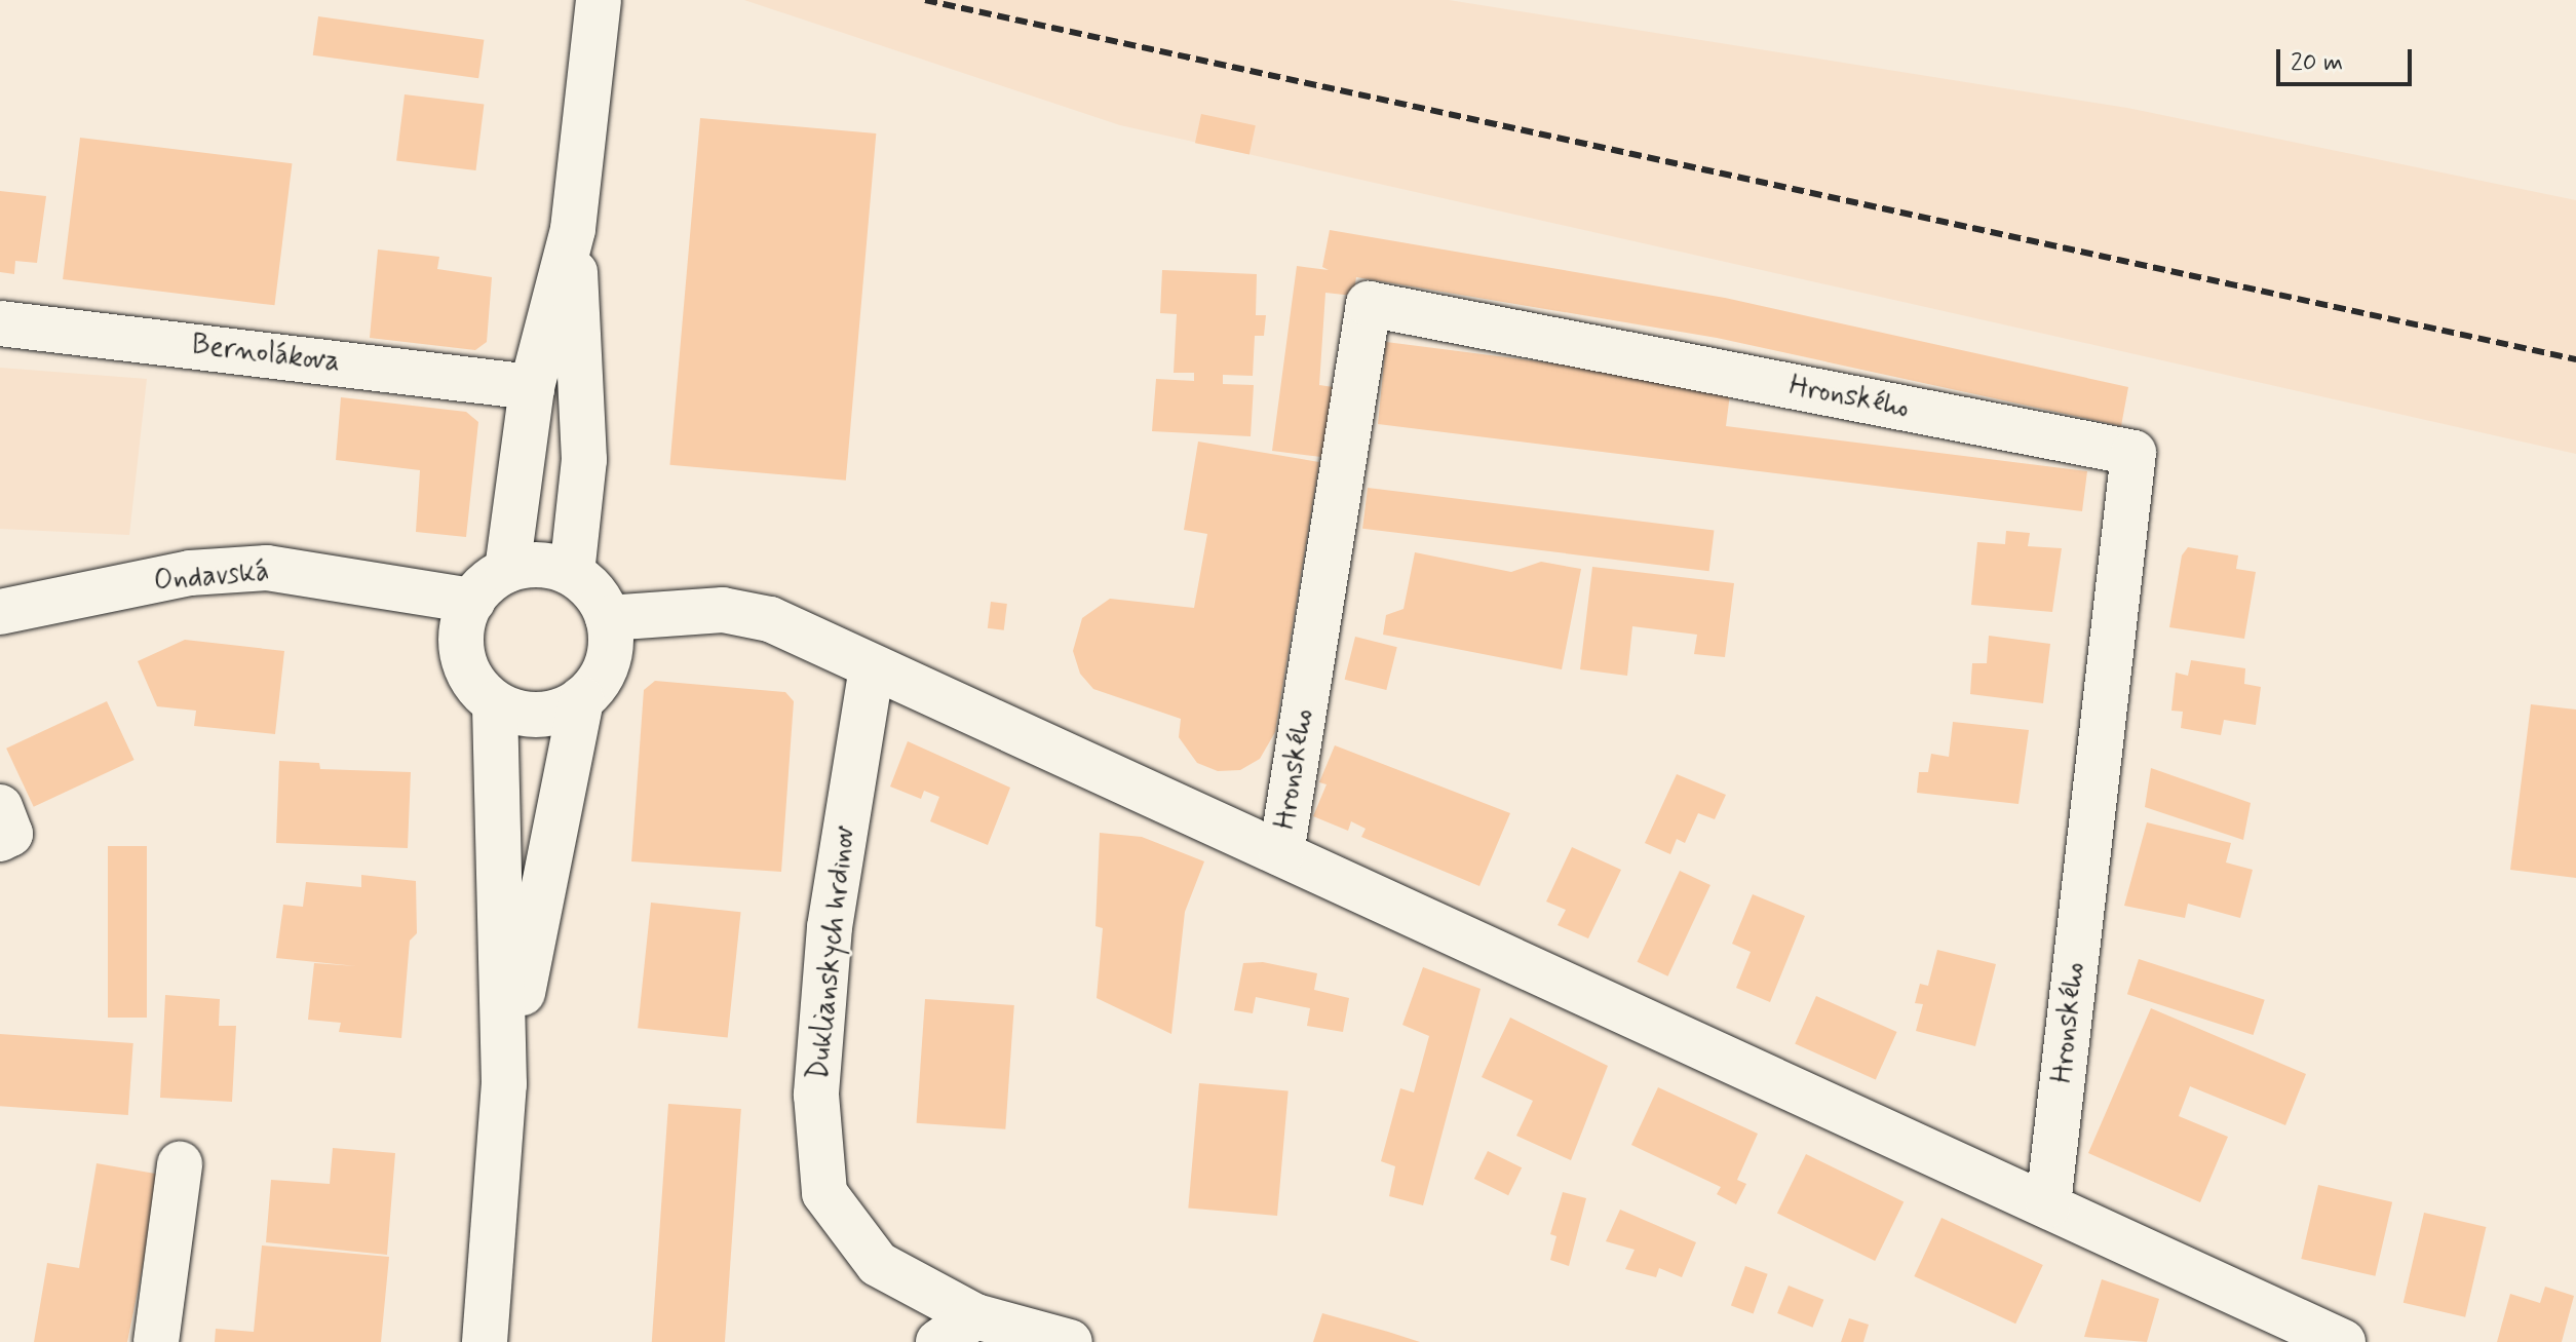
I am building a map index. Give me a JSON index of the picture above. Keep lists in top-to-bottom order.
{
  "streets": {
    "street": [
      "Bernolákova",
      "Hronského",
      "Ondavská",
      "Duklianskych hrdinov"
    ]
  },
  "crossings": [
    ["Hronského", "Ondavská"],
    ["Hronského", "Duklianskych hrdinov"]
  ],
  "scale_bar": "20 m"
}
